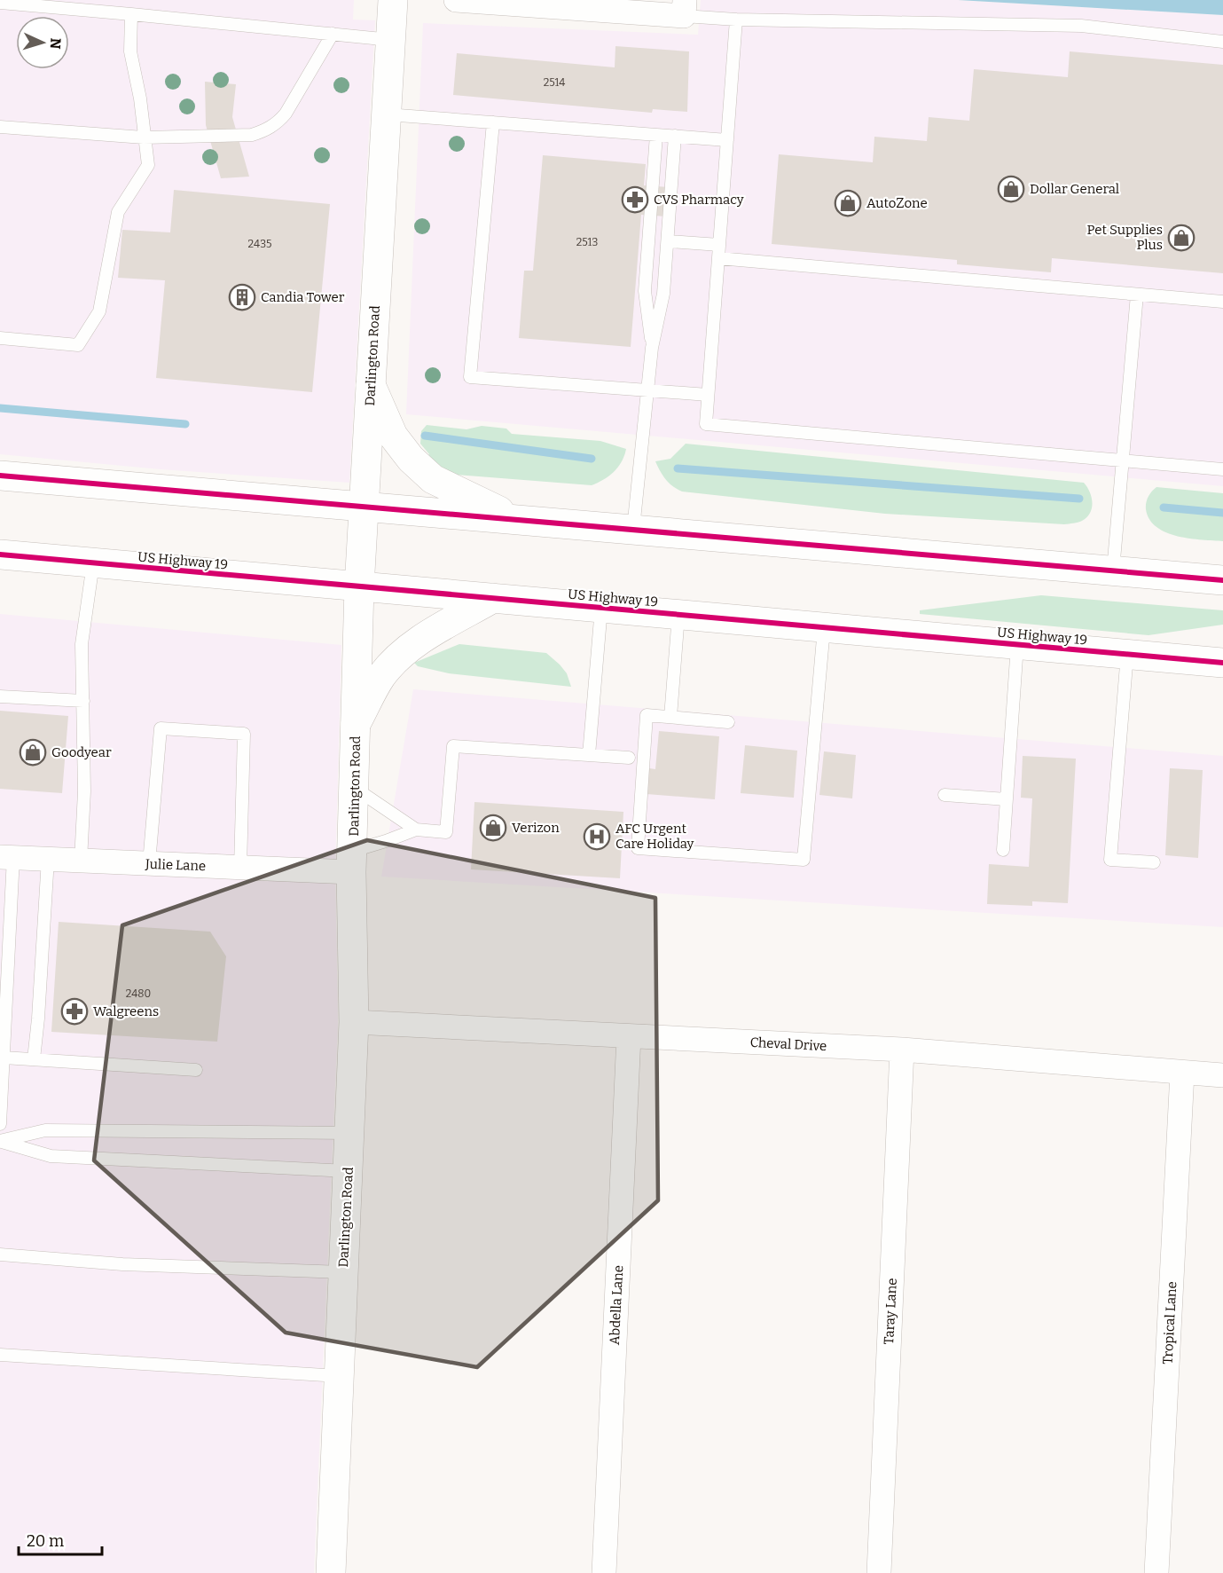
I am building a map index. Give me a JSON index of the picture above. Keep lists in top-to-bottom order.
{
  "streets": {
    "main road": ["Darlington Road", "US Highway 19"],
    "street": [
      "Julie Lane",
      "Cheval Drive",
      "Abdella Lane",
      "Taray Lane",
      "Tropical Lane"
    ]
  },
  "crossings": [
    ["Darlington Road", "US Highway 19"],
    ["Darlington Road", "Julie Lane"],
    ["Darlington Road", "Cheval Drive"],
    ["Cheval Drive", "Abdella Lane"],
    ["Cheval Drive", "Taray Lane"],
    ["Cheval Drive", "Tropical Lane"]
  ],
  "places": {
    "shop": [
      "Dollar General",
      "AutoZone",
      "Pet Supplies Plus",
      "Goodyear",
      "Verizon"
    ],
    "pharmacy": ["CVS Pharmacy", "Walgreens"],
    "building": ["Candia Tower"],
    "hospital": ["AFC Urgent Care Holiday"]
  },
  "house_numbers": [
    "2514",
    "2513",
    "2435",
    "2480"
  ],
  "scale_bar": "20 m",
  "north": "right"
}
